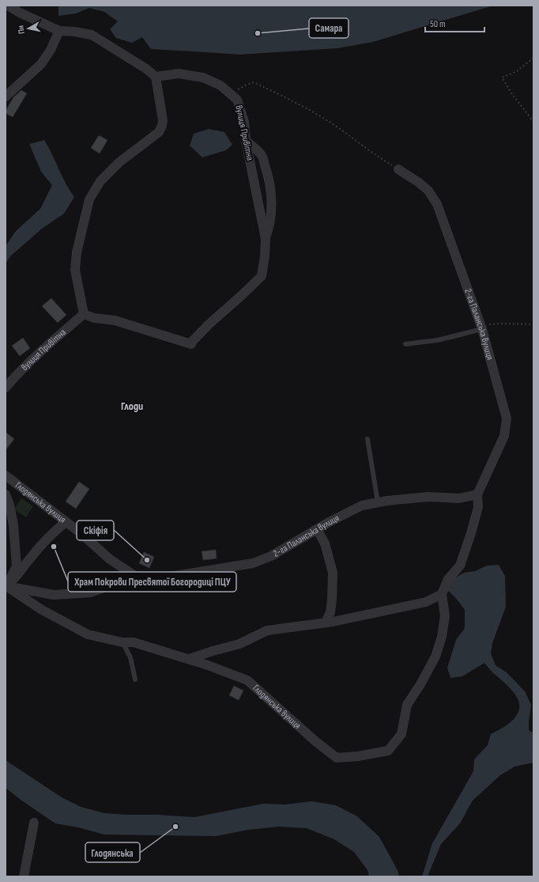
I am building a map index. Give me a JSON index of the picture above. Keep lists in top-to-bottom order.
{
  "streets": {
    "street": ["вулиця Привітна", "2-га Паланська вулиця", "Глодянська вулиця"]
  },
  "crossings": [
    ["2-га Паланська вулиця", "Глодянська вулиця"]
  ],
  "districts": ["Глоди"],
  "places": [
    "Самара",
    "Храм Покрови Пресвятої Богородиці ПЦУ",
    "Скіфія",
    "Глодянська"
  ],
  "scale_bar": "50 m",
  "north": "left"
}
